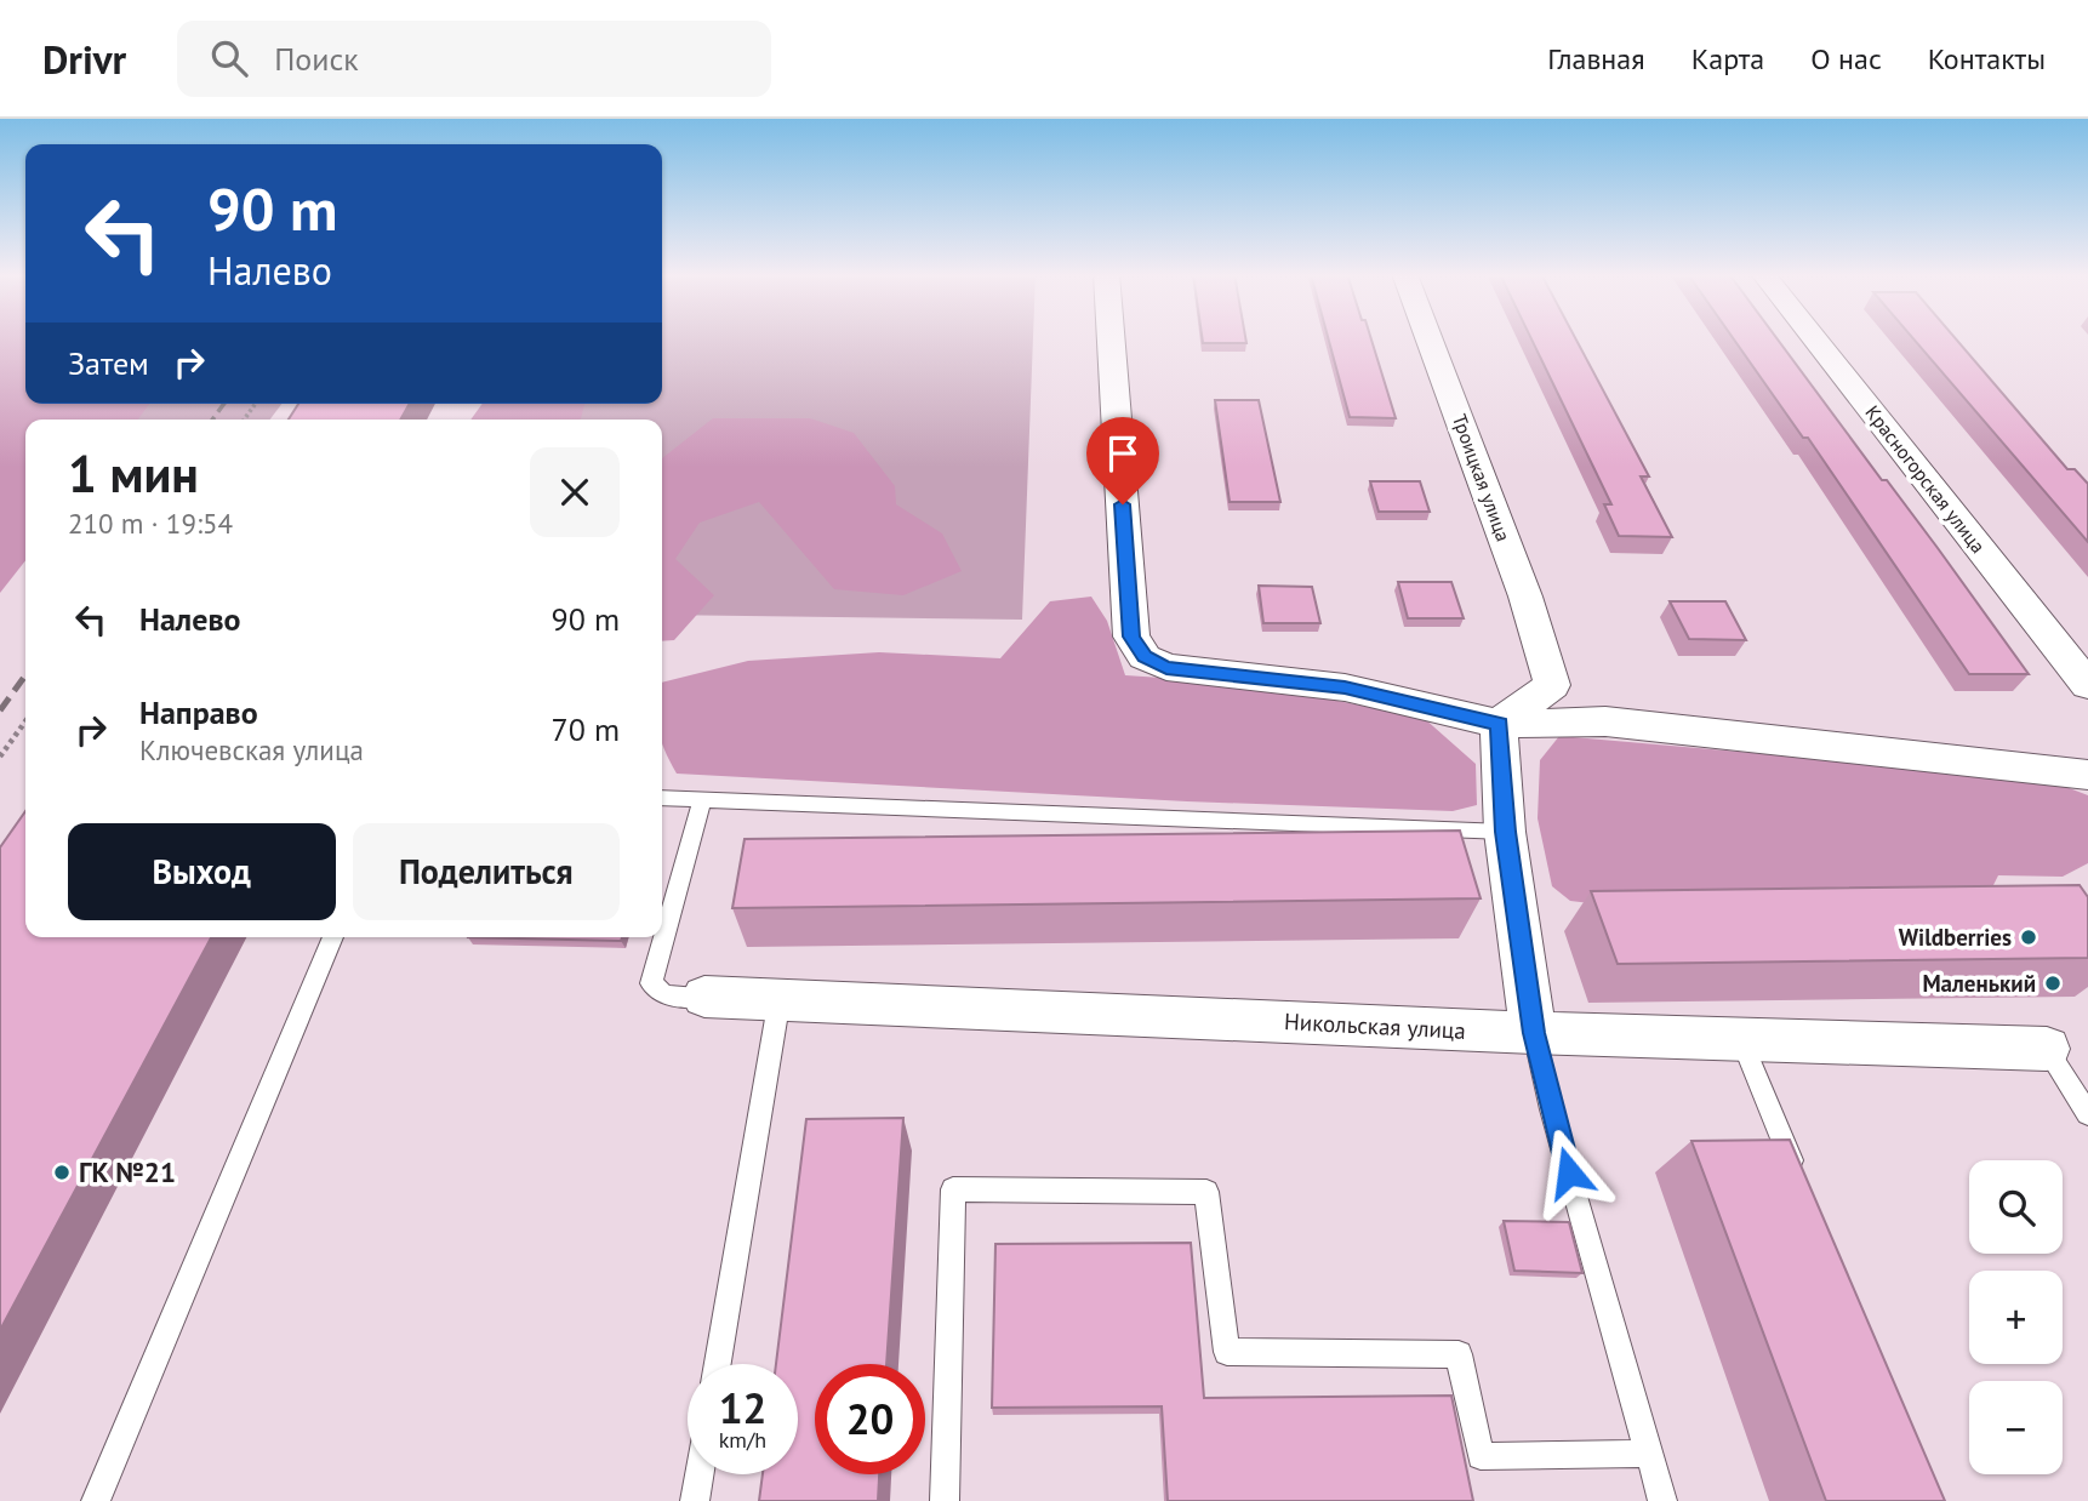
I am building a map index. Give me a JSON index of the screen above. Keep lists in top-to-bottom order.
{
  "streets": {
    "street": ["Троицкая улица", "Красногорская улица", "Никольская улица"]
  },
  "places": ["Wildberries", "Маленький", "ГК №21"],
  "page": {
    "header": "Drivr",
    "search": "Поиск",
    "nav": [
      "Главная",
      "Карта",
      "О нас",
      "Контакты"
    ],
    "turn": ["90 m", "Налево"],
    "then": "Затем",
    "heading": ["1 мин", "210 m · 19:54"],
    "list": [
      {
        "name": "Налево",
        "value": "90 m"
      },
      {
        "name": "Направо",
        "note": "Ключевская улица",
        "value": "70 m"
      }
    ],
    "buttons": ["Выход", "Поделиться"],
    "map_buttons": ["+", "−"],
    "speed": "12 km/h",
    "limit": "20"
  }
}
